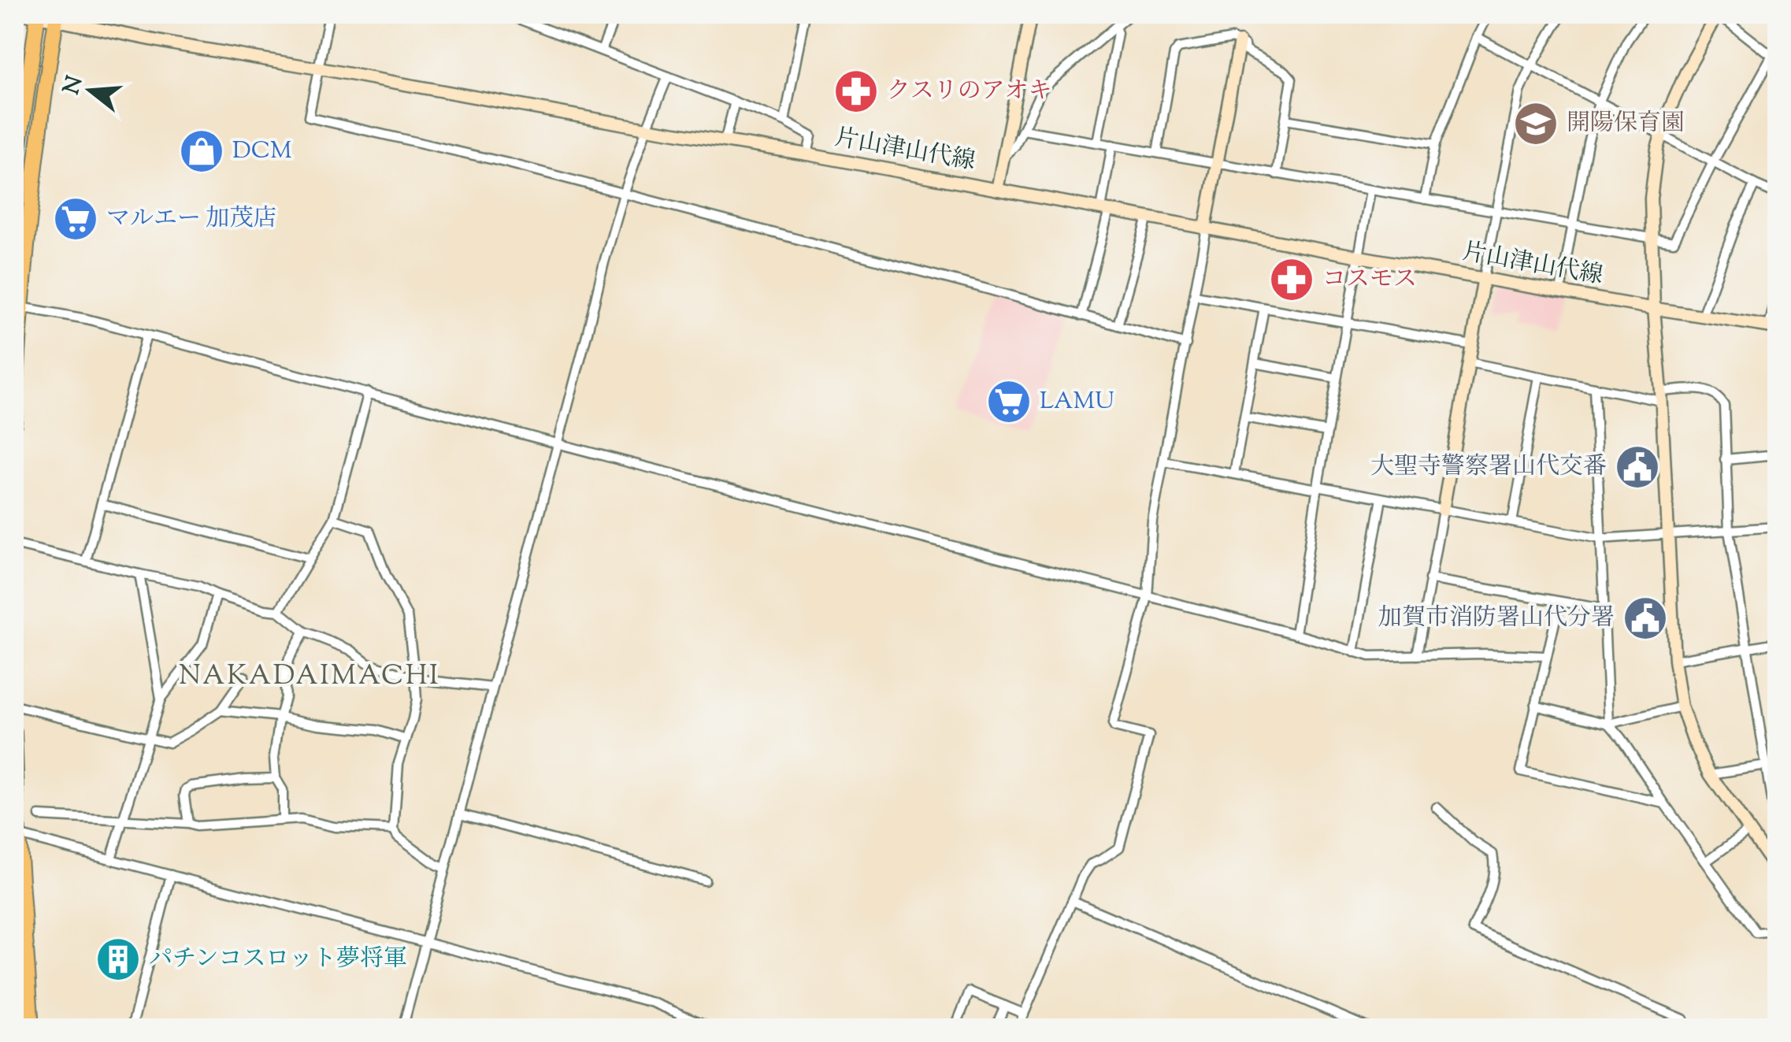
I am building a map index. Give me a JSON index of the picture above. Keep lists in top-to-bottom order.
{
  "streets": {
    "main road": ["片山津山代線"]
  },
  "districts": ["NAKADAIMACHI"],
  "places": {
    "pharmacy": ["クスリのアオキ", "コスモス"],
    "school or university": ["開陽保育園"],
    "shop": ["DCM"],
    "supermarket": ["マルエー 加茂店", "LAMU"],
    "public building": ["大聖寺警察署山代交番", "加賀市消防署山代分署"],
    "building": ["パチンコスロット夢将軍"]
  },
  "north": "left"
}
